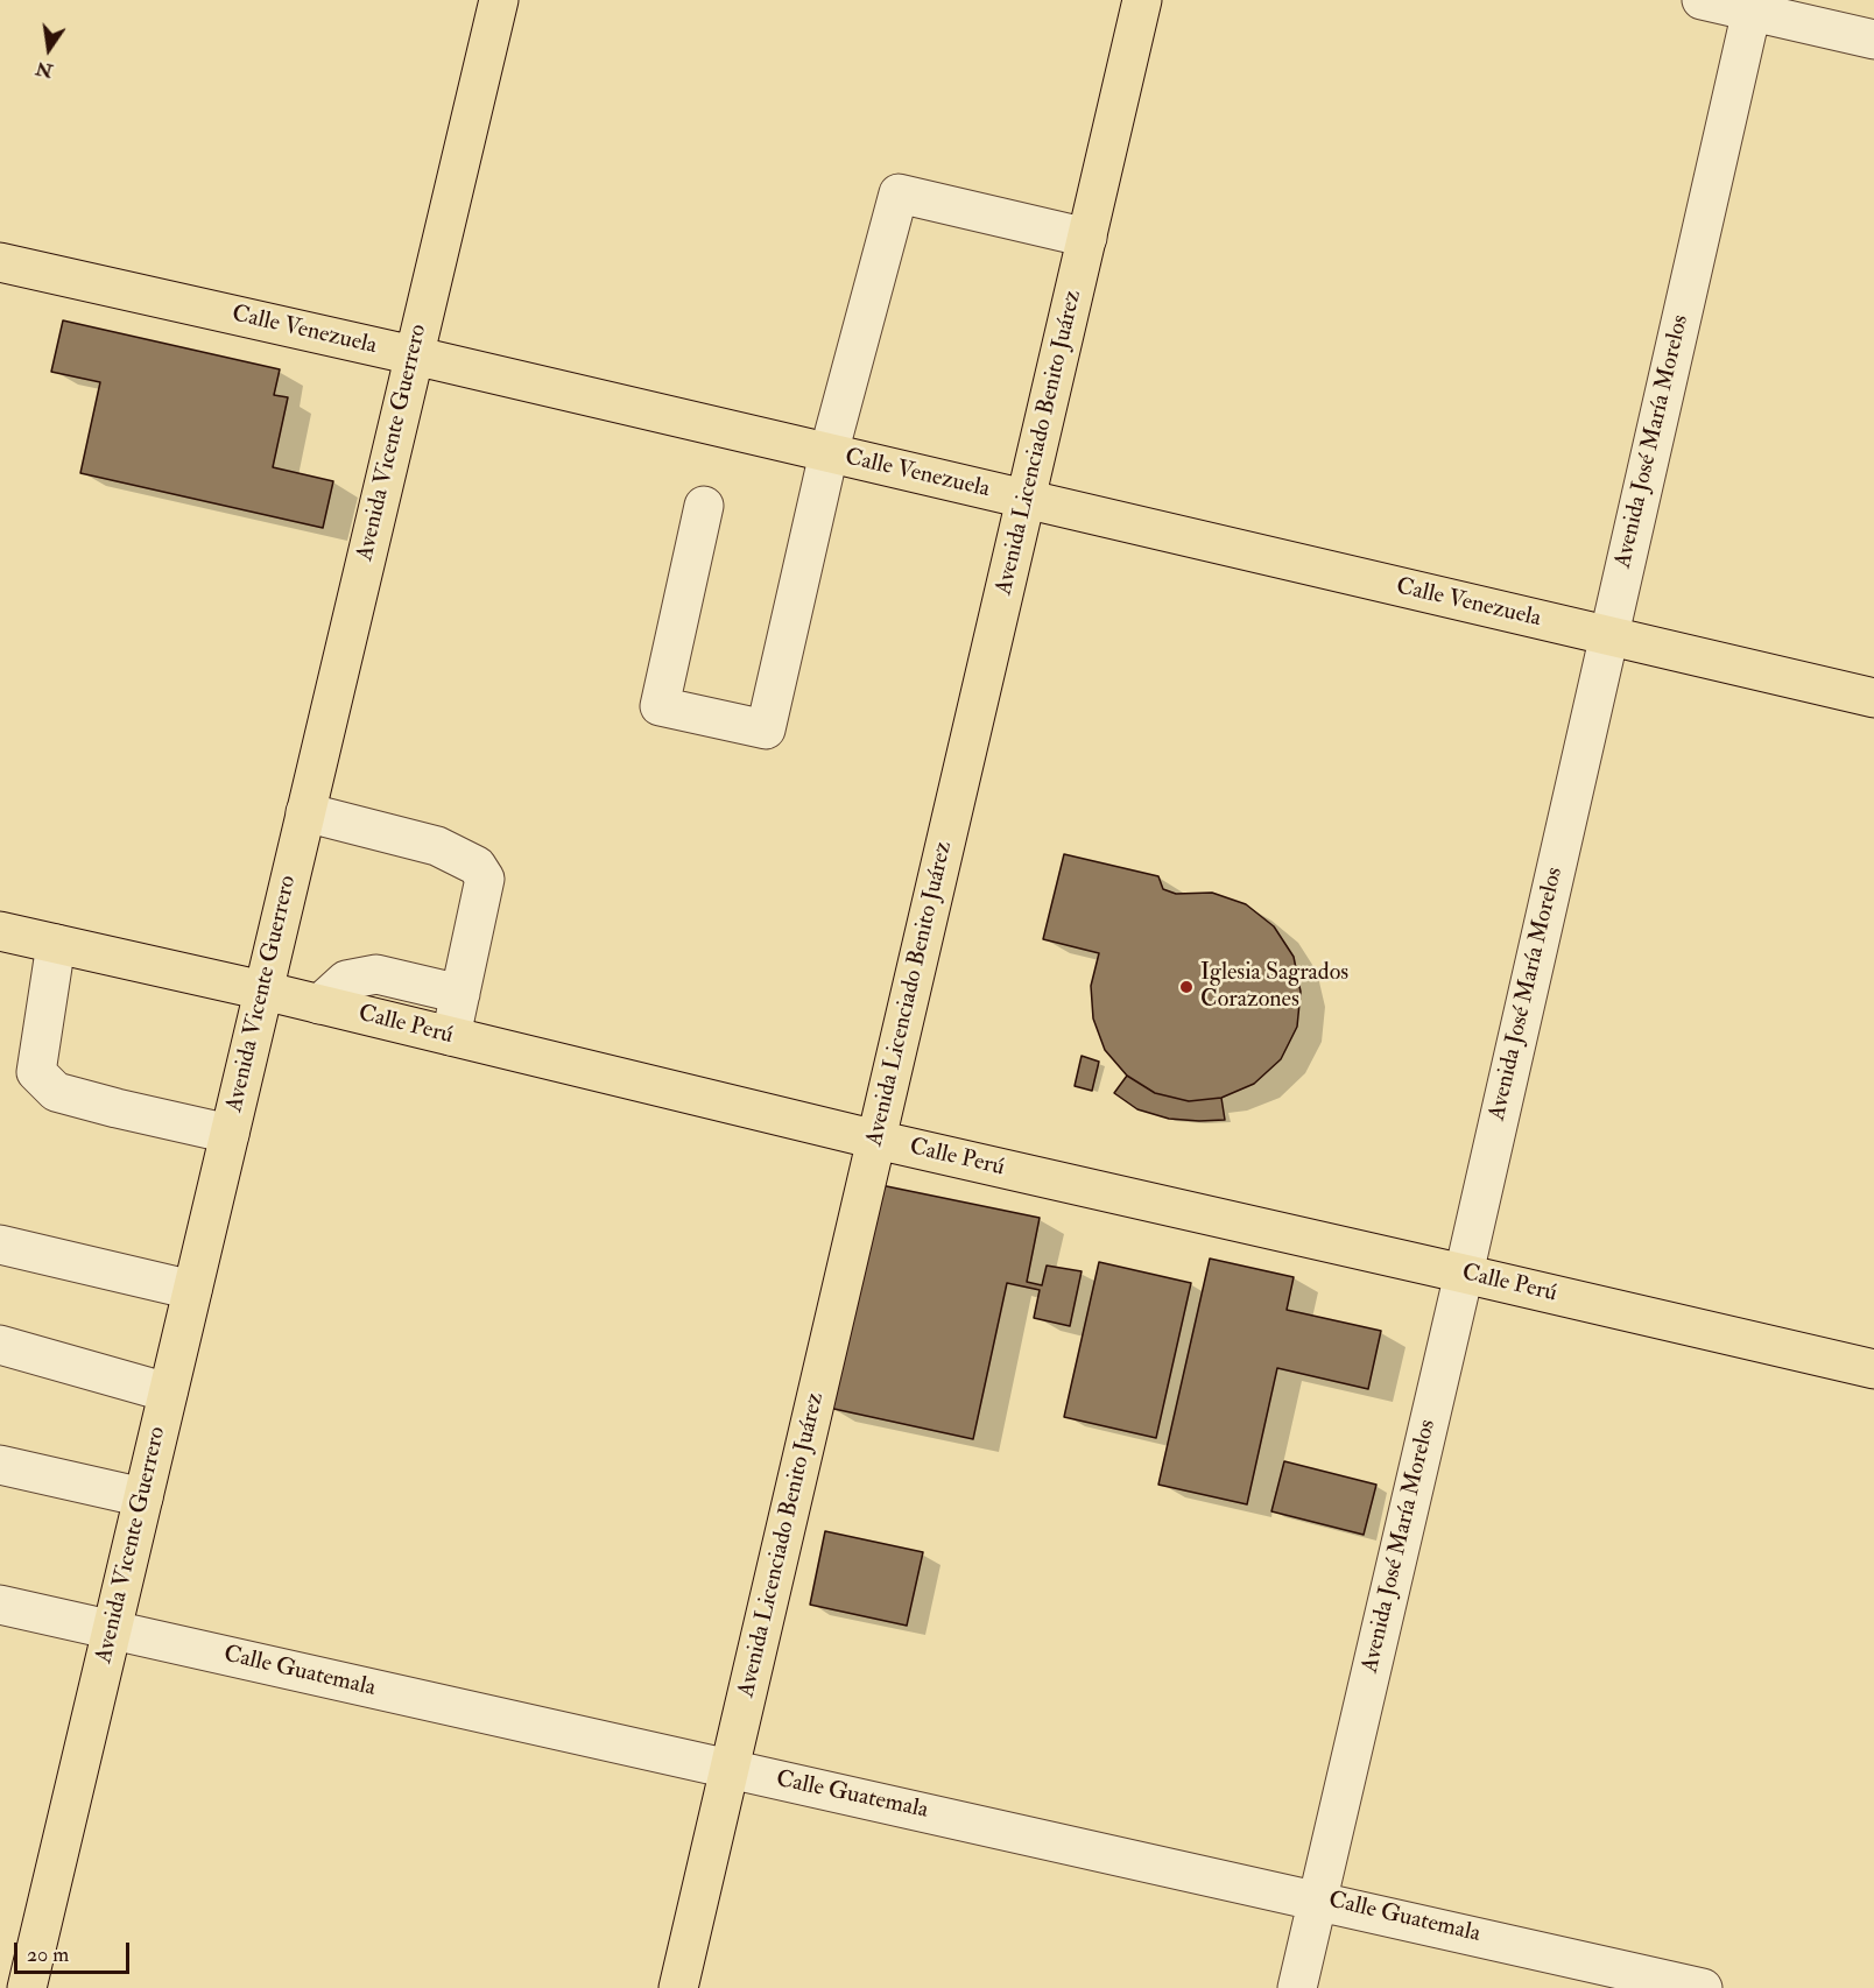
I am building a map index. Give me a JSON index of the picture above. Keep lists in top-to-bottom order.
{
  "streets": {
    "main road": [
      "Calle Venezuela",
      "Avenida Vicente Guerrero",
      "Avenida Licenciado Benito Juárez",
      "Calle Perú"
    ],
    "street": ["Avenida José María Morelos", "Calle Guatemala"]
  },
  "crossings": [
    ["Calle Venezuela", "Avenida José María Morelos"],
    ["Calle Venezuela", "Avenida Vicente Guerrero"],
    ["Calle Venezuela", "Avenida Licenciado Benito Juárez"],
    ["Avenida José María Morelos", "Calle Perú"],
    ["Avenida José María Morelos", "Calle Guatemala"],
    ["Avenida Vicente Guerrero", "Calle Perú"],
    ["Avenida Vicente Guerrero", "Calle Guatemala"],
    ["Avenida Licenciado Benito Juárez", "Calle Perú"],
    ["Avenida Licenciado Benito Juárez", "Calle Guatemala"]
  ],
  "places": ["Iglesia Sagrados Corazones"],
  "scale_bar": "20 m",
  "north": "bottom"
}
